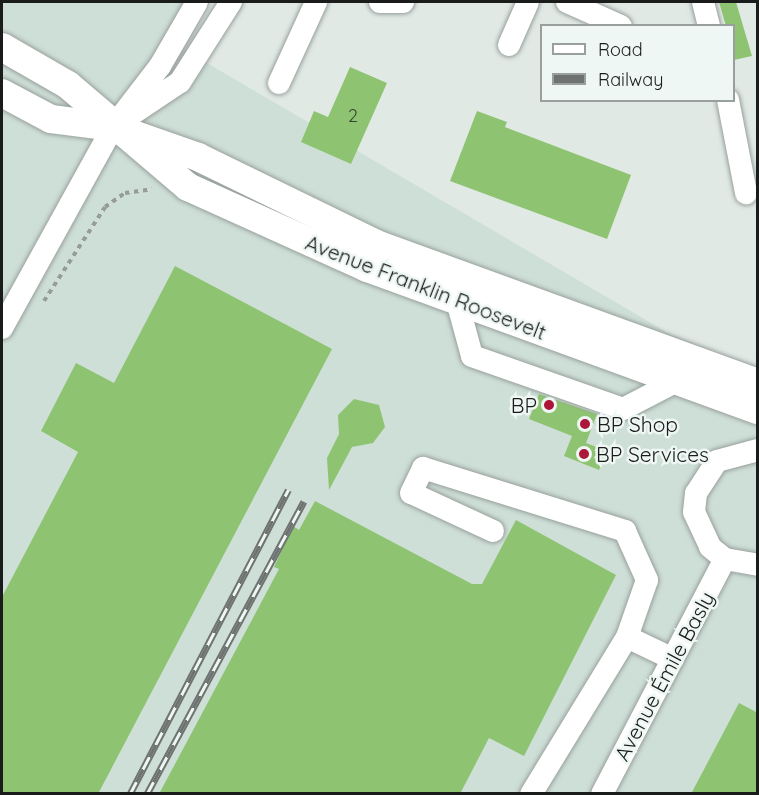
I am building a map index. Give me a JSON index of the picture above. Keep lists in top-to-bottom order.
{
  "streets": {
    "main road": ["Avenue Franklin Roosevelt"],
    "street": ["Avenue Émile Basly"]
  },
  "places": ["BP", "BP Shop", "BP Services"],
  "house_numbers": ["2"],
  "legend": ["Road", "Railway"]
}
